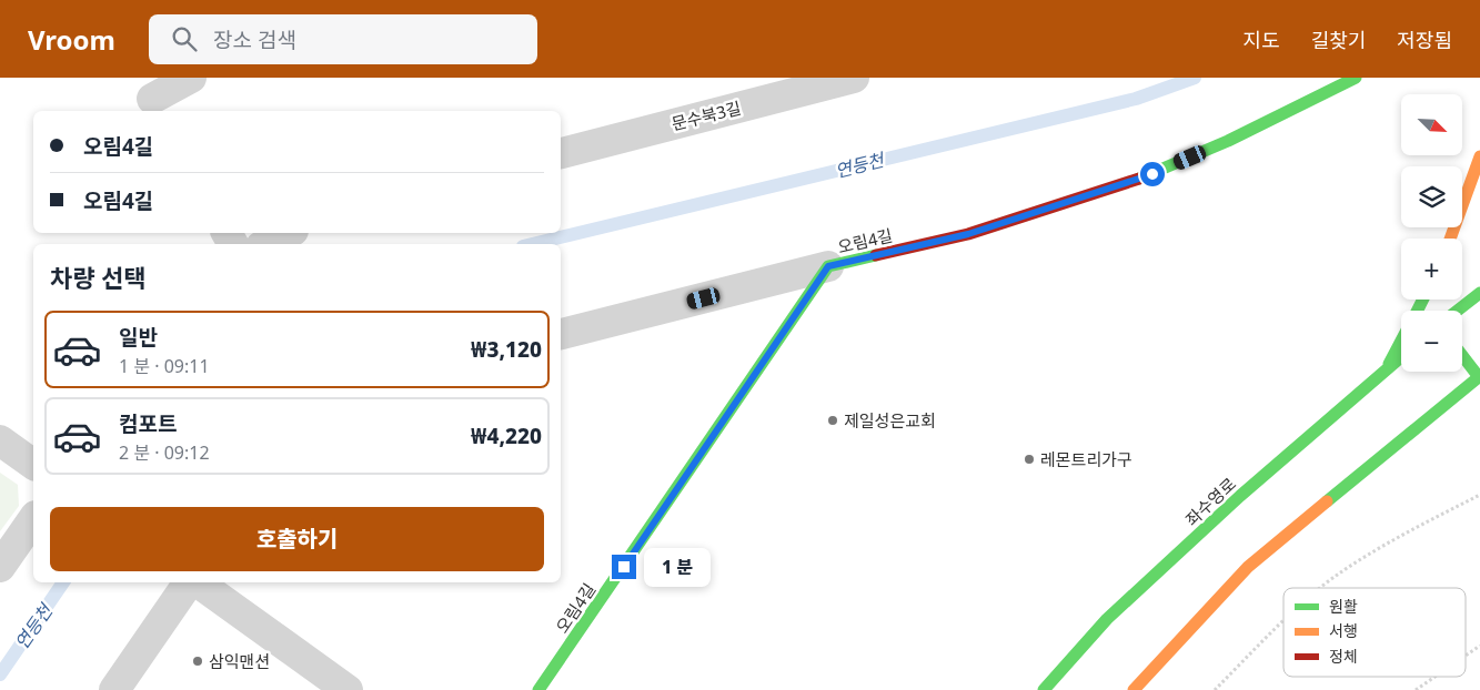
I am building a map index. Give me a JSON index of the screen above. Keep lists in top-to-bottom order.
{
  "streets": {
    "main road": ["오림4길", "좌수영로"],
    "street": ["문수북3길"]
  },
  "water": ["연등천"],
  "places": ["제일성은교회", "레몬트리가구", "삼익맨션"],
  "legend": ["원활", "서행", "정체"],
  "north": "bottom right",
  "page": {
    "header": "Vroom",
    "search": "장소 검색",
    "nav": ["지도", "길찾기", "저장됨"],
    "map_buttons": ["+", "−"],
    "banner": ["오림4길", "오림4길"],
    "heading": "차량 선택",
    "list": [
      {
        "name": "일반",
        "note": "1 분 · 09:11",
        "value": "₩3,120"
      },
      {
        "name": "컴포트",
        "note": "2 분 · 09:12",
        "value": "₩4,220"
      }
    ],
    "buttons": "호출하기",
    "bubble": "1 분"
  }
}
